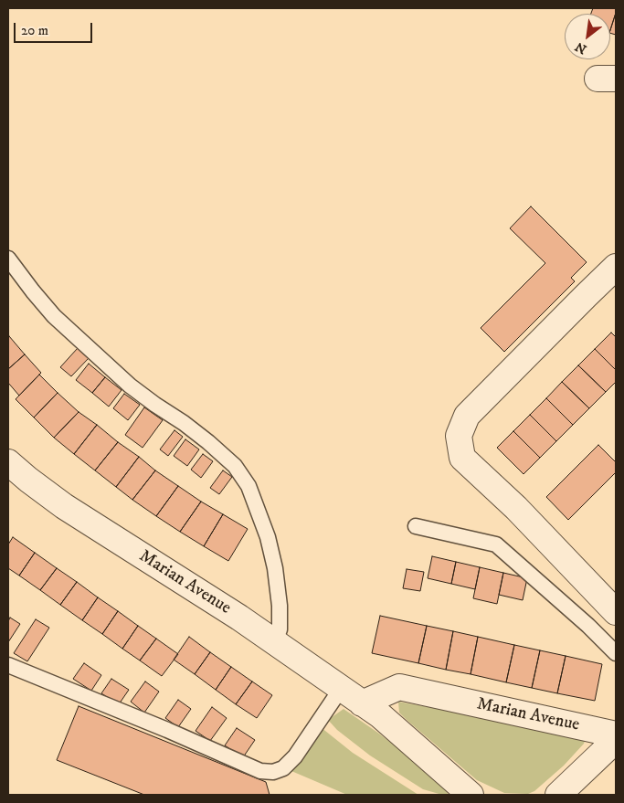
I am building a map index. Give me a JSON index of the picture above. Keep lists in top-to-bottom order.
{
  "streets": {
    "street": ["Marian Avenue"]
  },
  "scale_bar": "20 m",
  "north": "bottom left"
}
